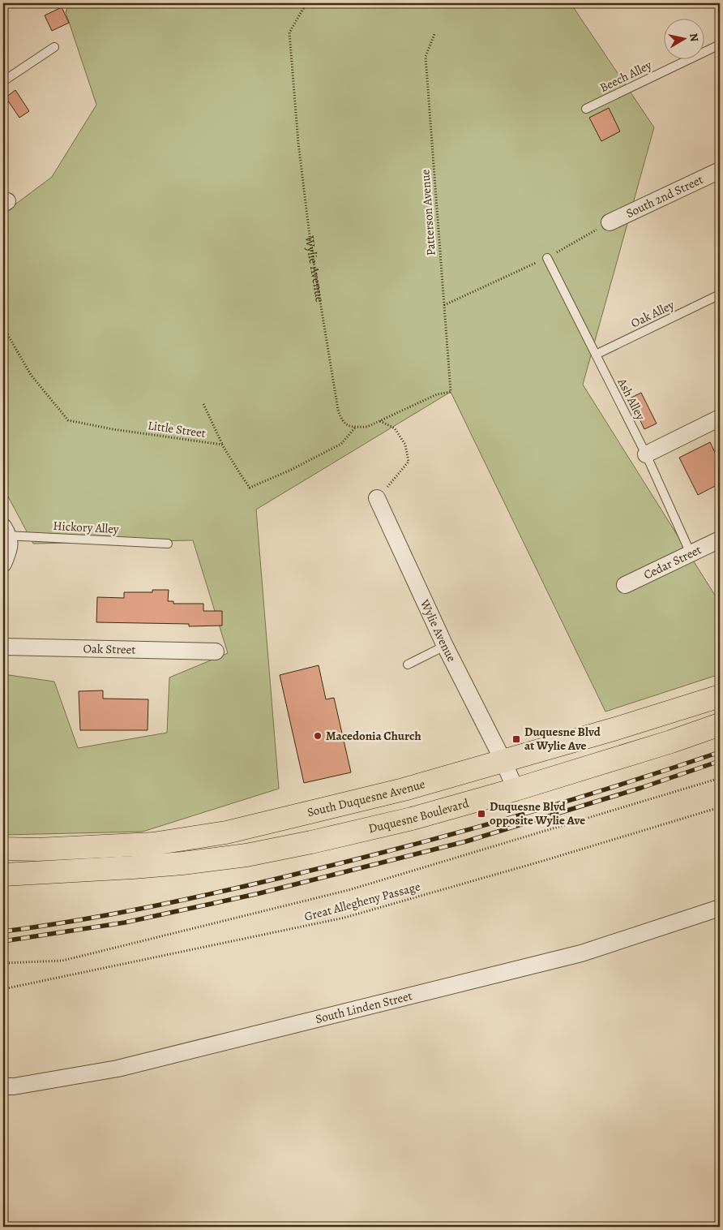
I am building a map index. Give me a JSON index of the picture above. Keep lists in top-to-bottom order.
{
  "streets": {
    "main road": ["South Duquesne Avenue", "Duquesne Boulevard"],
    "street": [
      "South 2nd Street",
      "Wylie Avenue",
      "Cedar Street",
      "Oak Street",
      "South Linden Street"
    ],
    "lane": [
      "Beech Alley",
      "Oak Alley",
      "Ash Alley",
      "Hickory Alley"
    ],
    "path": ["Patterson Avenue", "Little Street", "Great Allegheny Passage"]
  },
  "crossings": [
    ["Wylie Avenue", "South Duquesne Avenue"],
    ["Wylie Avenue", "Duquesne Boulevard"],
    ["Oak Alley", "Ash Alley"],
    ["Ash Alley", "Cedar Street"]
  ],
  "places": {
    "other": ["Macedonia Church"],
    "transit": ["Duquesne Blvd at Wylie Ave", "Duquesne Blvd opposite Wylie Ave"]
  },
  "north": "right"
}
